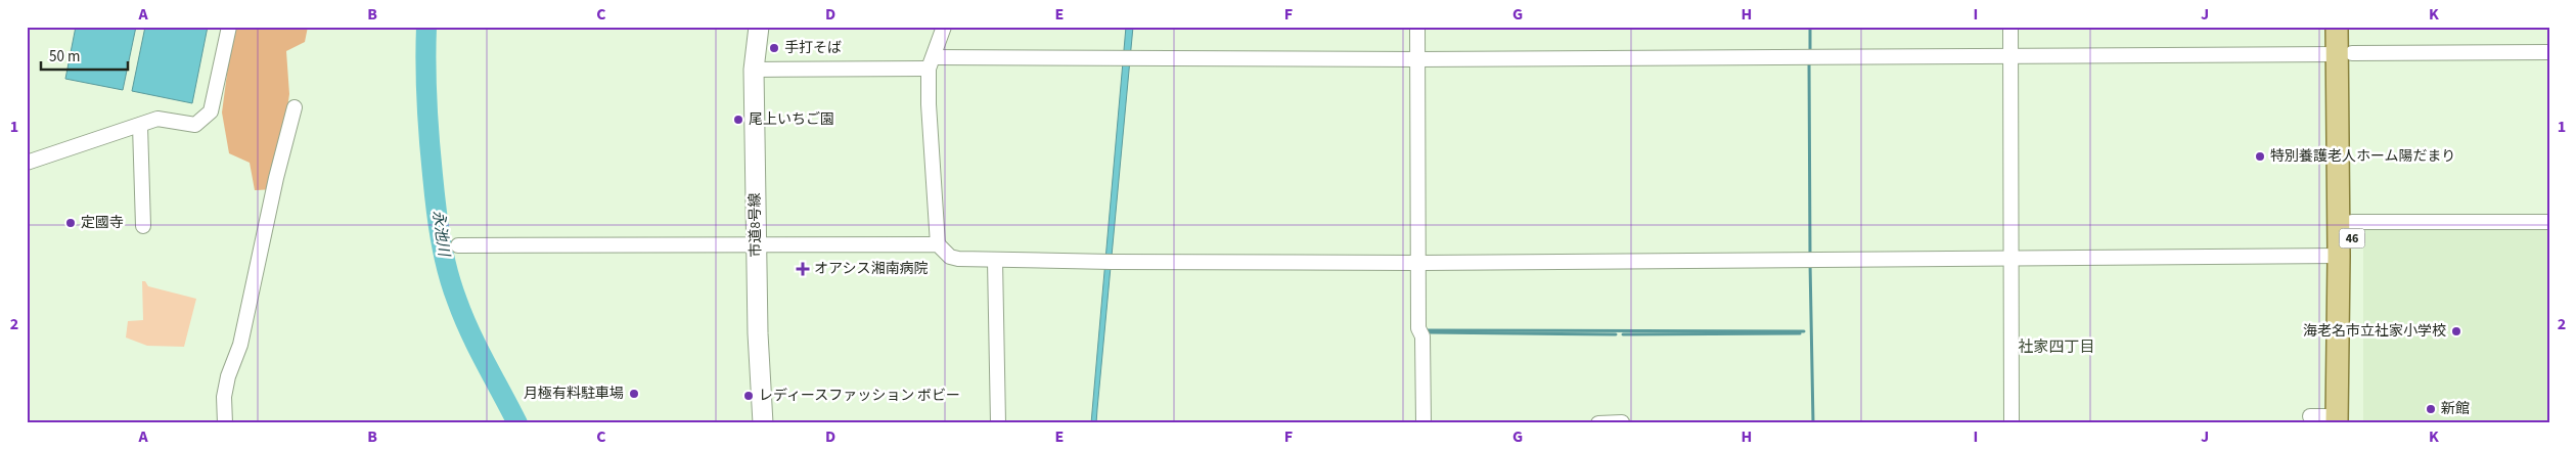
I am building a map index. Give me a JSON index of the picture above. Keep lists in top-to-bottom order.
{
  "streets": {
    "main road": ["46"],
    "street": ["市道8号線"]
  },
  "districts": ["社家四丁目"],
  "water": ["永池川"],
  "places": {
    "other": [
      "手打そば",
      "尾上いちご園",
      "特別養護老人ホーム陽だまり",
      "定國寺",
      "海老名市立社家小学校",
      "月極有料駐車場",
      "レディースファッション ボビー",
      "新館"
    ],
    "health": ["オアシス湘南病院"]
  },
  "scale_bar": "50 m",
  "grid": {
    "columns": [
      "A",
      "B",
      "C",
      "D",
      "E",
      "F",
      "G",
      "H",
      "I",
      "J",
      "K"
    ],
    "rows": ["1", "2"]
  }
}
